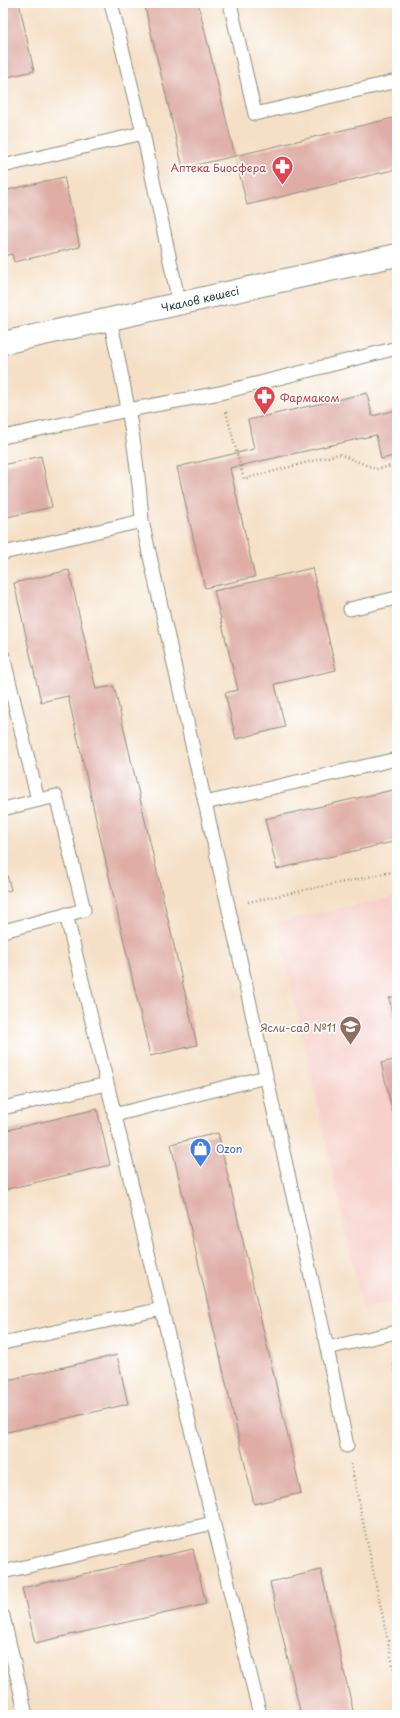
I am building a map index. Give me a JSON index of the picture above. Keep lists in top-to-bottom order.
{
  "streets": {
    "street": ["Чкалов көшесі"]
  },
  "places": {
    "pharmacy": ["Аптека Биосфера", "Фармаком"],
    "school or university": ["Ясли-сад №11"],
    "shop": ["Ozon"]
  }
}
